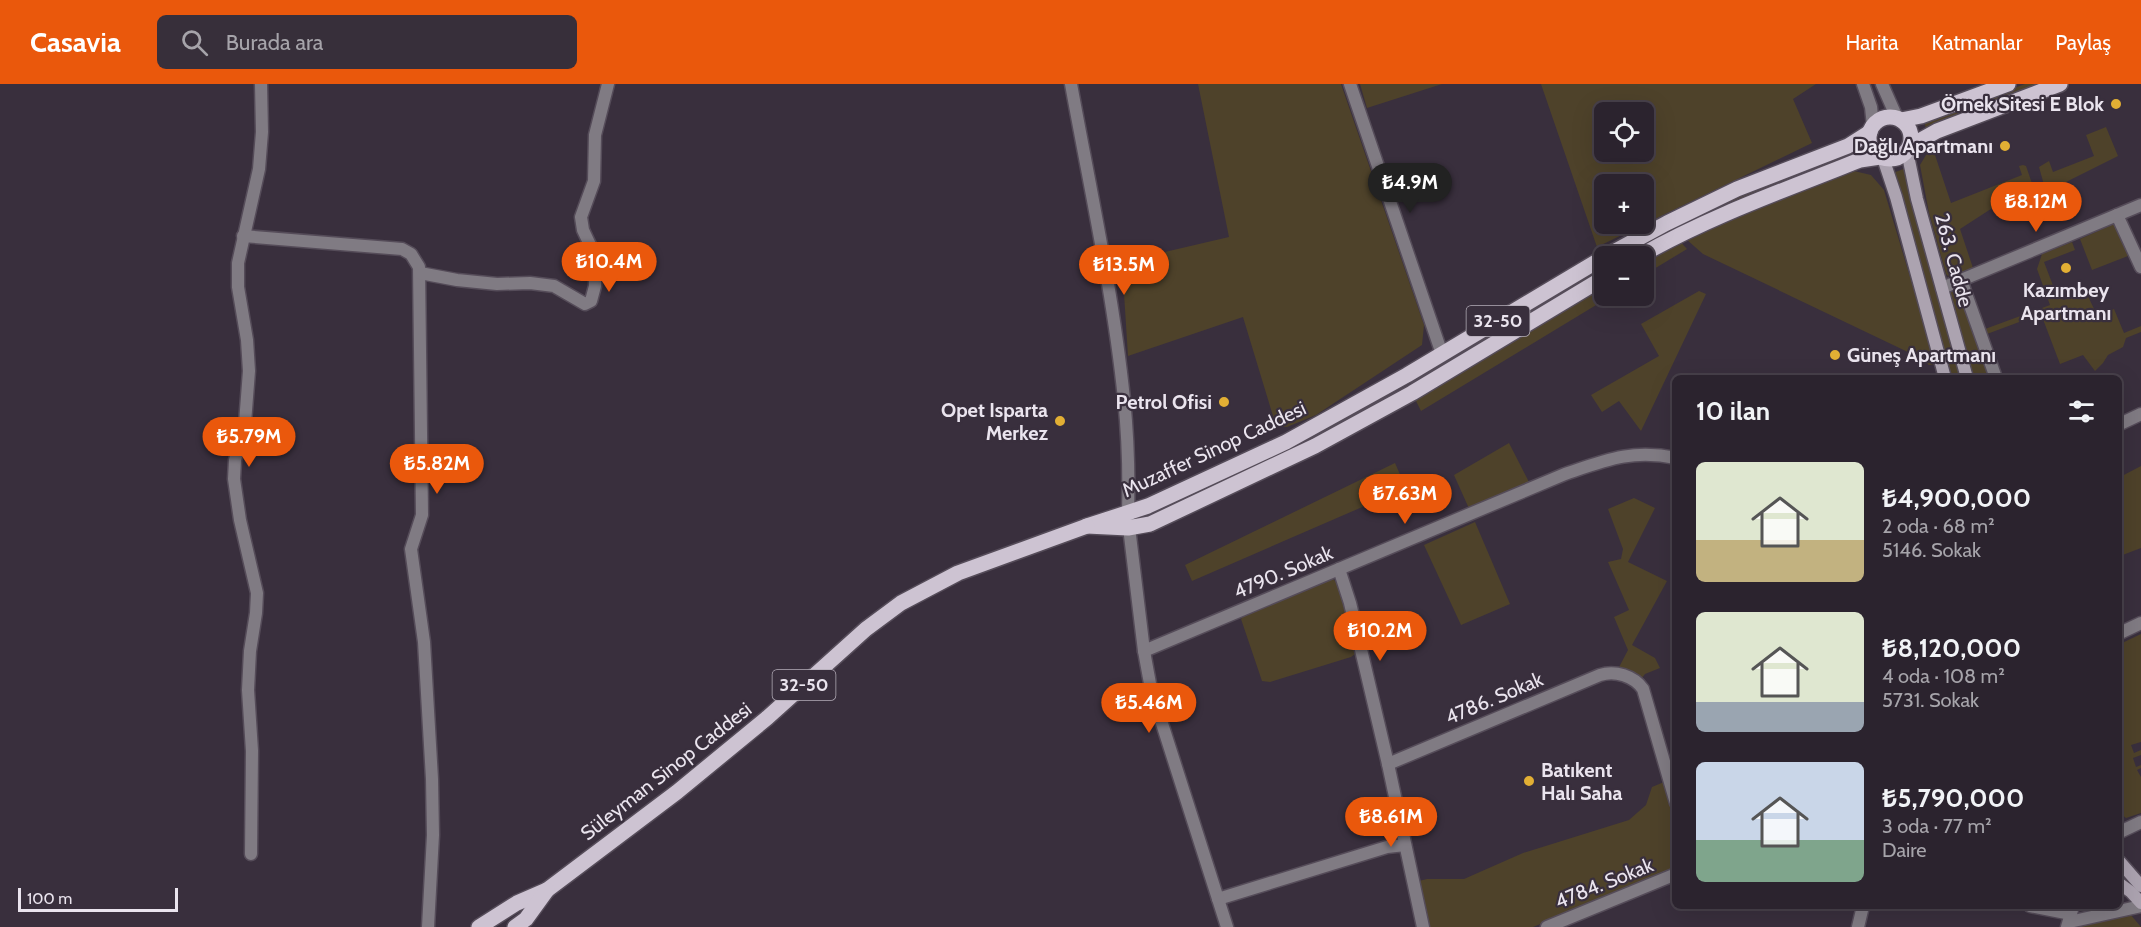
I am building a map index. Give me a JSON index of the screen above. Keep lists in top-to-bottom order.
{
  "streets": {
    "main road": [
      "263. Cadde",
      "32-50",
      "Muzaffer Sinop Caddesi",
      "Süleyman Sinop Caddesi"
    ],
    "street": ["4790. Sokak", "4786. Sokak", "4784. Sokak"]
  },
  "crossings": [
    ["263. Cadde", "Muzaffer Sinop Caddesi"],
    ["Muzaffer Sinop Caddesi", "Süleyman Sinop Caddesi"]
  ],
  "places": [
    "Örnek Sitesi E Blok",
    "Dağlı Apartmanı",
    "Kazımbey Apartmanı",
    "Güneş Apartmanı",
    "Petrol Ofisi",
    "Opet Isparta Merkez",
    "Batıkent Halı Saha"
  ],
  "scale_bar": "100 m",
  "page": {
    "header": "Casavia",
    "search": "Burada ara",
    "nav": ["Harita", "Katmanlar", "Paylaş"],
    "map_buttons": ["+", "−"],
    "price": [
      "₺4.9M",
      "₺8.12M",
      "₺10.4M",
      "₺13.5M",
      "₺5.79M",
      "₺5.82M",
      "₺7.63M",
      "₺10.2M",
      "₺5.46M",
      "₺8.61M"
    ],
    "heading": "10 ilan",
    "list": [
      {
        "name": "₺4,900,000",
        "note": "2 oda · 68 m² · 5146. Sokak"
      },
      {
        "name": "₺8,120,000",
        "note": "4 oda · 108 m² · 5731. Sokak"
      },
      {
        "name": "₺5,790,000",
        "note": "3 oda · 77 m² · Daire"
      }
    ],
    "scale": "100 m"
  }
}
